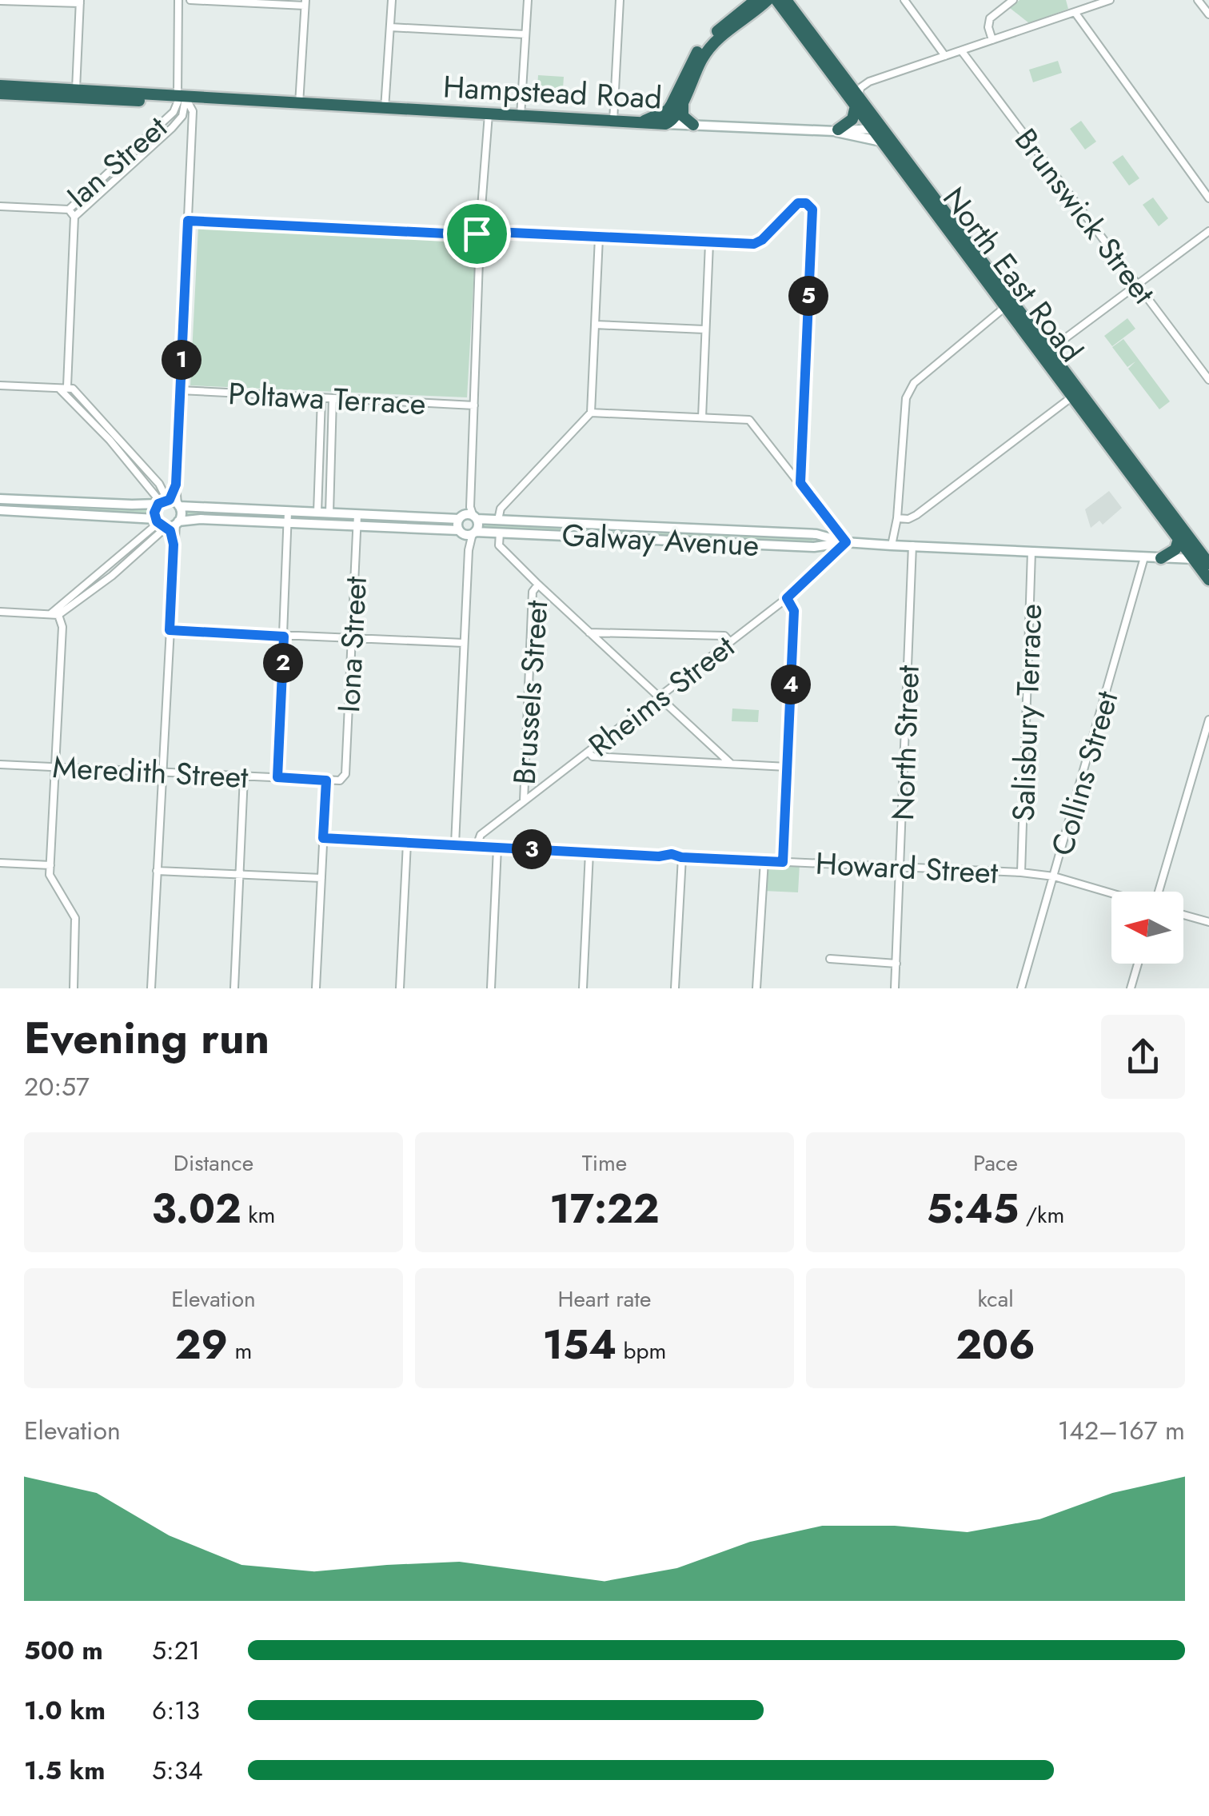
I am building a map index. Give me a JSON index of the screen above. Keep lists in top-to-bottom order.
{
  "streets": {
    "highway": ["Hampstead Road", "North East Road"],
    "street": [
      "Ian Street",
      "Brunswick Street",
      "Poltawa Terrace",
      "Galway Avenue",
      "Iona Street",
      "Brussels Street",
      "Rheims Street",
      "Salisbury Terrace",
      "North Street",
      "Meredith Street",
      "Collins Street",
      "Howard Street"
    ]
  },
  "crossings": [
    ["Hampstead Road", "Ian Street"],
    ["Hampstead Road", "North East Road"],
    ["North East Road", "Galway Avenue"],
    ["Galway Avenue", "Iona Street"],
    ["Galway Avenue", "Rheims Street"],
    ["Galway Avenue", "Salisbury Terrace"],
    ["Galway Avenue", "North Street"],
    ["Galway Avenue", "Collins Street"],
    ["Iona Street", "Meredith Street"],
    ["Brussels Street", "Rheims Street"],
    ["Rheims Street", "Howard Street"],
    ["Salisbury Terrace", "Howard Street"],
    ["North Street", "Howard Street"],
    ["Collins Street", "Howard Street"]
  ],
  "north": "left",
  "page": {
    "pins": [
      "5",
      "1",
      "2",
      "4",
      "3"
    ],
    "heading": ["Evening run", "20:57"],
    "stats": [
      ["Distance", "3.02 km"],
      ["Time", "17:22"],
      ["Pace", "5:45 /km"],
      ["Elevation", "29 m"],
      ["Heart rate", "154 bpm"],
      ["kcal", "206"]
    ],
    "chart": ["Elevation", "142–167 m"],
    "list": [
      {
        "name": "500 m",
        "note": "5:21"
      },
      {
        "name": "1.0 km",
        "note": "6:13"
      },
      {
        "name": "1.5 km",
        "note": "5:34"
      }
    ]
  }
}
